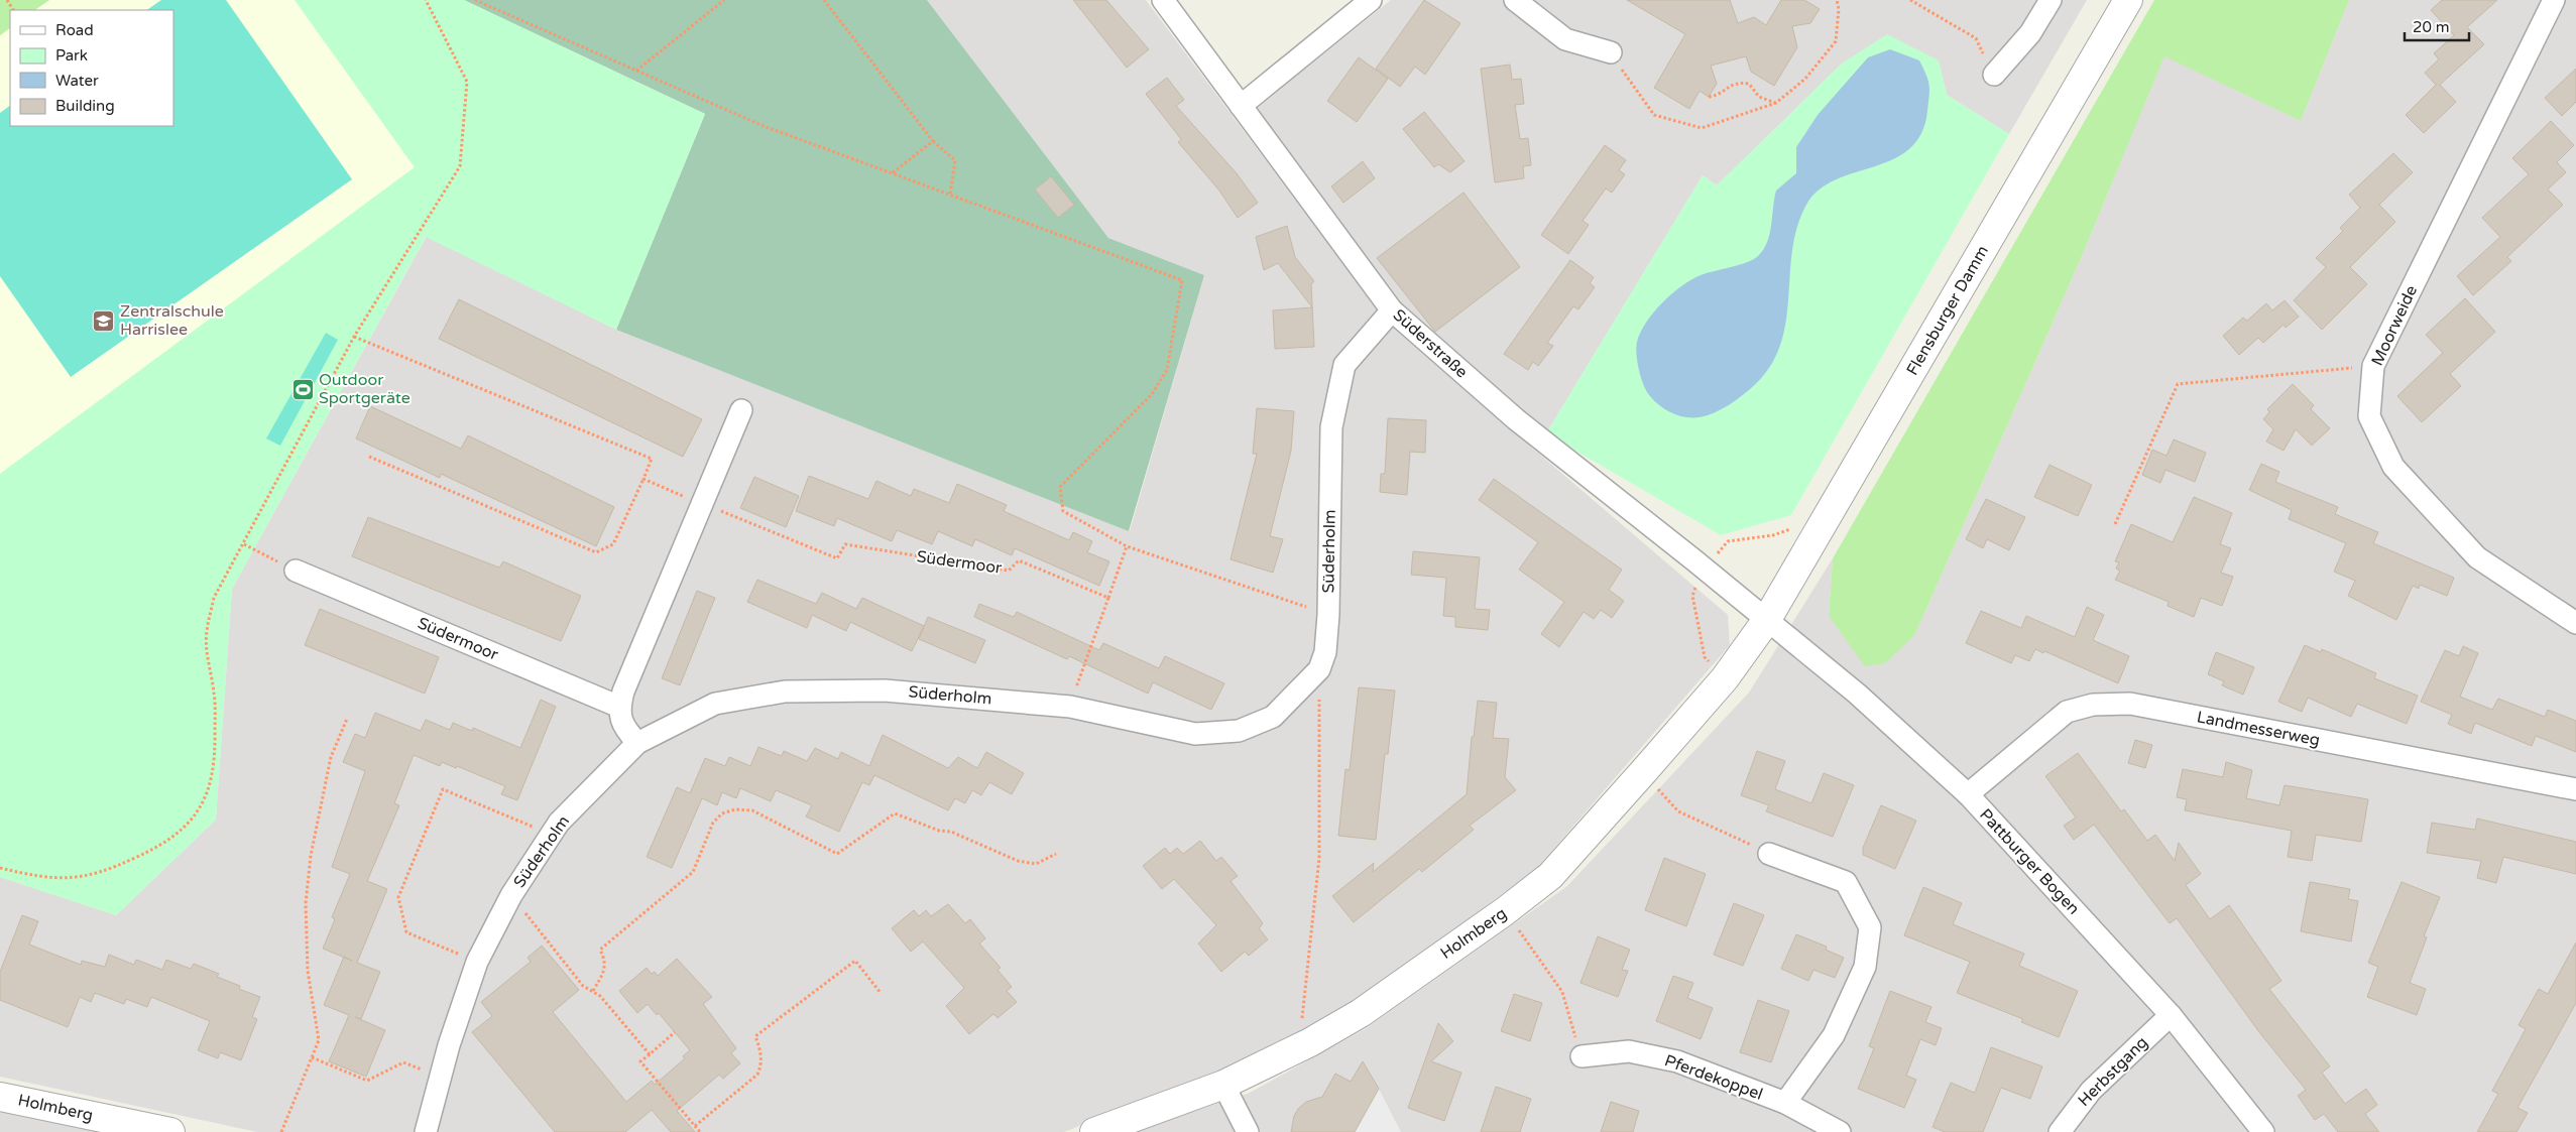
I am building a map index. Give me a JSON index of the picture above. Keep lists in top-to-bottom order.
{
  "streets": {
    "street": [
      "Flensburger Damm",
      "Moorweide",
      "Süderstraße",
      "Süderholm",
      "Südermoor",
      "Landmesserweg",
      "Pattburger Bogen",
      "Holmberg",
      "Herbstgang",
      "Pferdekoppel"
    ]
  },
  "crossings": [
    ["Flensburger Damm", "Süderstraße"],
    ["Flensburger Damm", "Pattburger Bogen"],
    ["Flensburger Damm", "Holmberg"],
    ["Süderstraße", "Süderholm"],
    ["Süderstraße", "Pattburger Bogen"],
    ["Süderstraße", "Holmberg"],
    ["Landmesserweg", "Pattburger Bogen"],
    ["Pattburger Bogen", "Holmberg"],
    ["Pattburger Bogen", "Herbstgang"]
  ],
  "places": {
    "school or university": ["Zentralschule Harrislee"],
    "sports": ["Outdoor Sportgeräte"]
  },
  "legend": [
    "Road",
    "Park",
    "Water",
    "Building"
  ],
  "scale_bar": "20 m"
}
